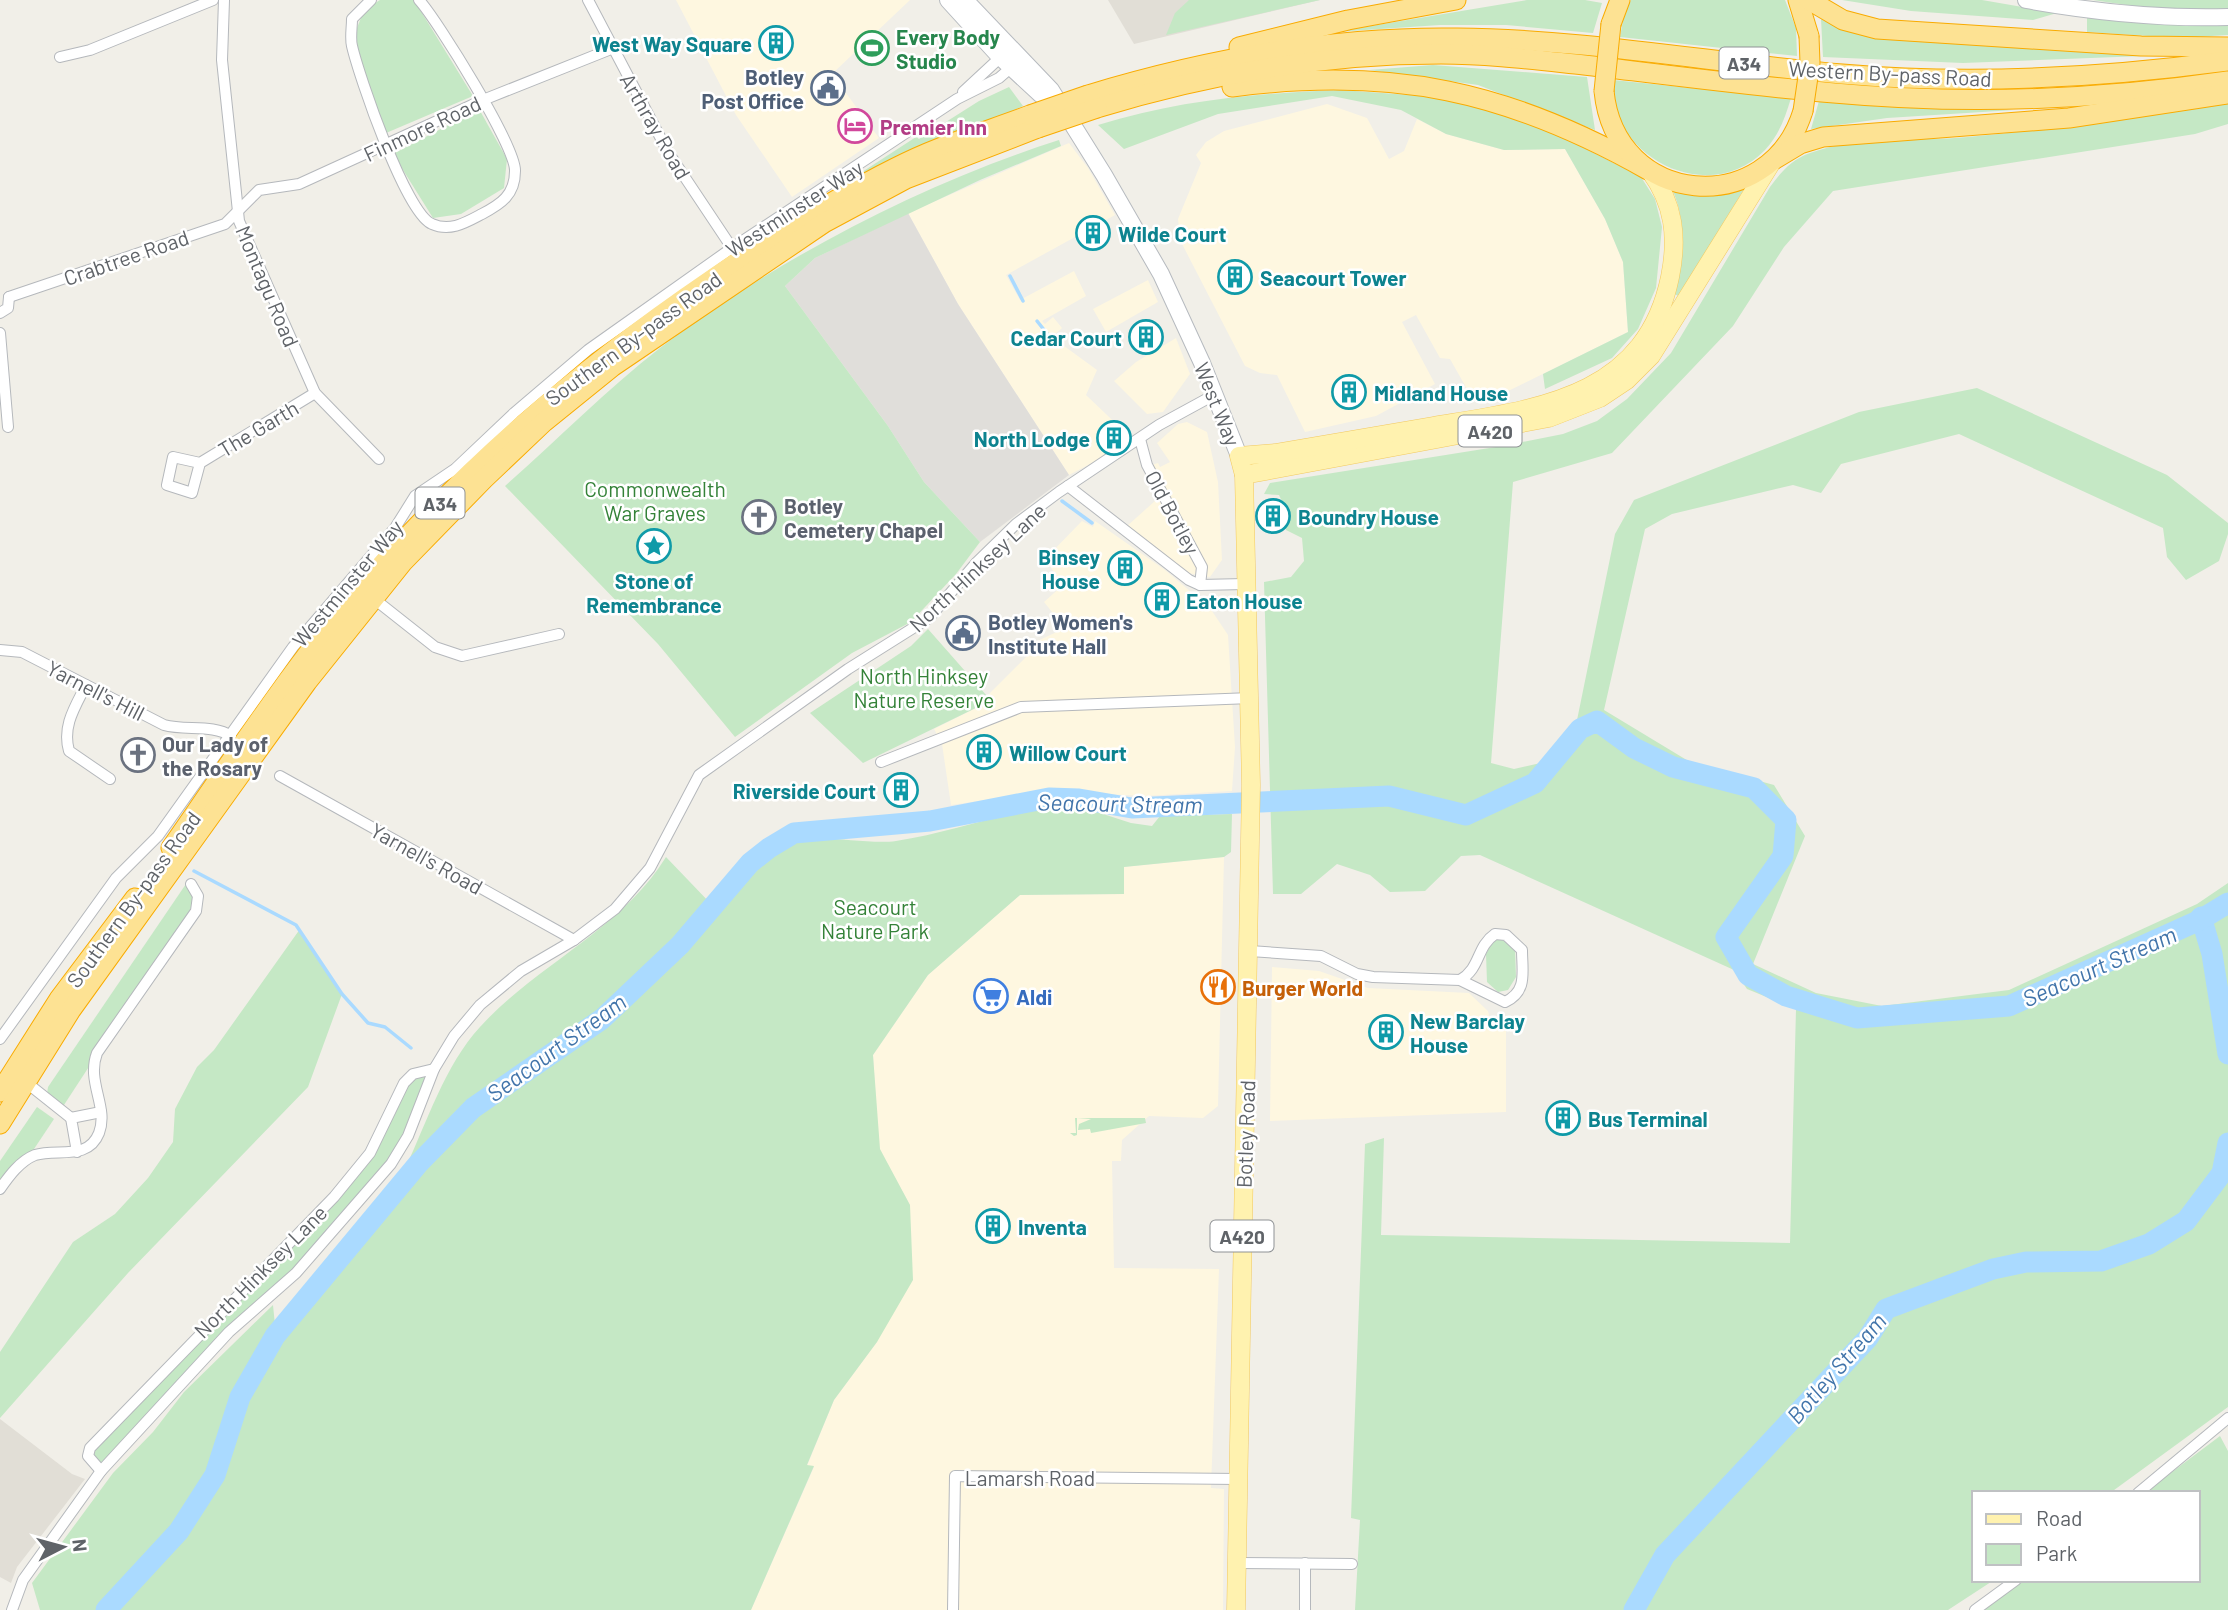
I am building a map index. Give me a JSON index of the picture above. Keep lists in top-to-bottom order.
{
  "streets": {
    "highway": ["A34", "Western By-pass Road", "Southern By-pass Road"],
    "main road": ["West Way", "A420", "Botley Road"],
    "street": [
      "Arthray Road",
      "Finmore Road",
      "Westminster Way",
      "Crabtree Road",
      "Montagu Road",
      "The Garth",
      "Old Botley",
      "North Hinksey Lane",
      "Yarnell's Hill",
      "Yarnell's Road",
      "Lamarsh Road"
    ]
  },
  "crossings": [
    ["Western By-pass Road", "Southern By-pass Road"],
    ["Arthray Road", "Finmore Road"],
    ["Arthray Road", "Westminster Way"],
    ["Finmore Road", "Crabtree Road"],
    ["Finmore Road", "Montagu Road"],
    ["Westminster Way", "West Way"],
    ["Westminster Way", "Yarnell's Hill"],
    ["Crabtree Road", "Montagu Road"],
    ["Montagu Road", "The Garth"],
    ["West Way", "A420"],
    ["West Way", "North Hinksey Lane"],
    ["West Way", "Botley Road"],
    ["Old Botley", "North Hinksey Lane"],
    ["North Hinksey Lane", "Yarnell's Road"],
    ["Botley Road", "Lamarsh Road"]
  ],
  "water": ["Seacourt Stream", "Botley Stream"],
  "parks": ["Commonwealth War Graves", "North Hinksey Nature Reserve", "Seacourt Nature Park"],
  "places": {
    "building": [
      "West Way Square",
      "Wilde Court",
      "Seacourt Tower",
      "Cedar Court",
      "Midland House",
      "North Lodge",
      "Boundry House",
      "Binsey House",
      "Eaton House",
      "Willow Court",
      "Riverside Court",
      "New Barclay House",
      "Bus Terminal",
      "Inventa"
    ],
    "sports": ["Every Body Studio"],
    "public building": ["Botley Post Office", "Botley Women's Institute Hall"],
    "hotel": ["Premier Inn"],
    "church": ["Botley Cemetery Chapel", "Our Lady of the Rosary"],
    "place": ["Stone of Remembrance"],
    "restaurant": ["Burger World"],
    "supermarket": ["Aldi"]
  },
  "legend": ["Road", "Park"],
  "north": "right"
}
